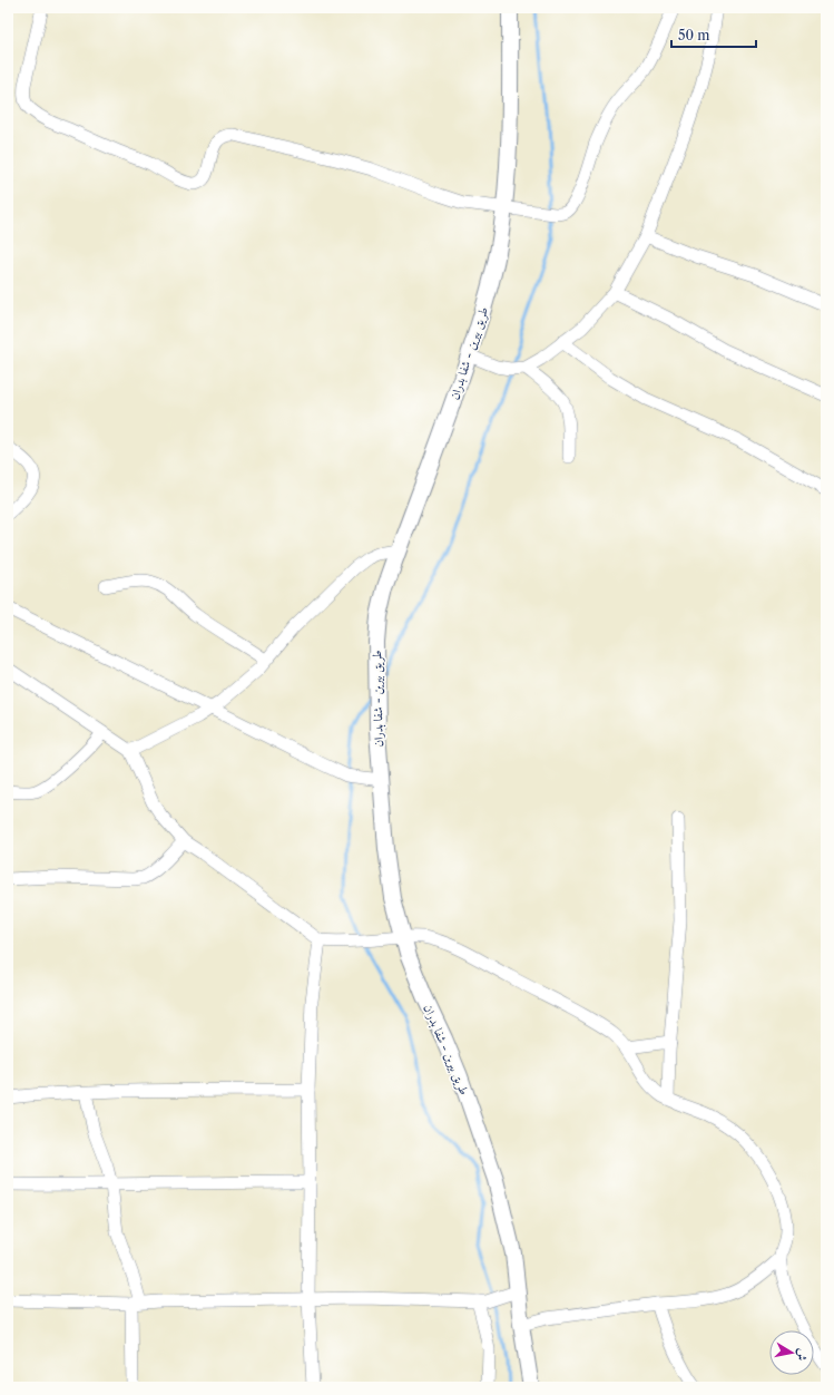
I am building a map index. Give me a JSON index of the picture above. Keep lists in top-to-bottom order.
{
  "streets": {
    "main road": ["طريق بيرين - شفا بدران"]
  },
  "scale_bar": "50 m",
  "north": "right"
}
